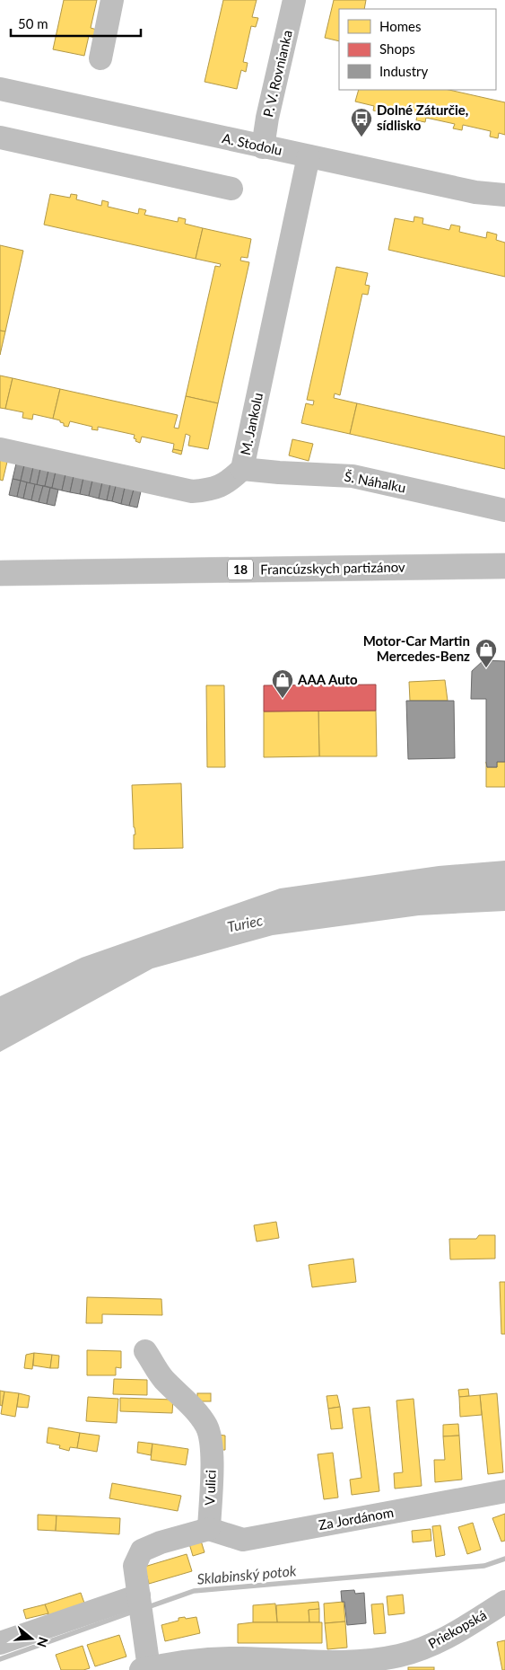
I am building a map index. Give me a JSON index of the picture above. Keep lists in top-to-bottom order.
{
  "streets": {
    "main road": ["Francúzskych partizánov", "18"],
    "street": [
      "P. V. Rovnianka",
      "A. Stodolu",
      "M. Jankolu",
      "Š. Náhalku",
      "V ulici",
      "Za Jordánom",
      "Priekopská"
    ]
  },
  "crossings": [
    ["P. V. Rovnianka", "A. Stodolu"],
    ["A. Stodolu", "M. Jankolu"],
    ["M. Jankolu", "Š. Náhalku"],
    ["V ulici", "Za Jordánom"]
  ],
  "water": ["Turiec", "Sklabinský potok"],
  "places": {
    "bus stop": ["Dolné Záturčie, sídlisko"],
    "shop": ["Motor-Car Martin Mercedes-Benz", "AAA Auto"]
  },
  "legend": ["Homes", "Shops", "Industry"],
  "scale_bar": "50 m",
  "north": "right"
}
